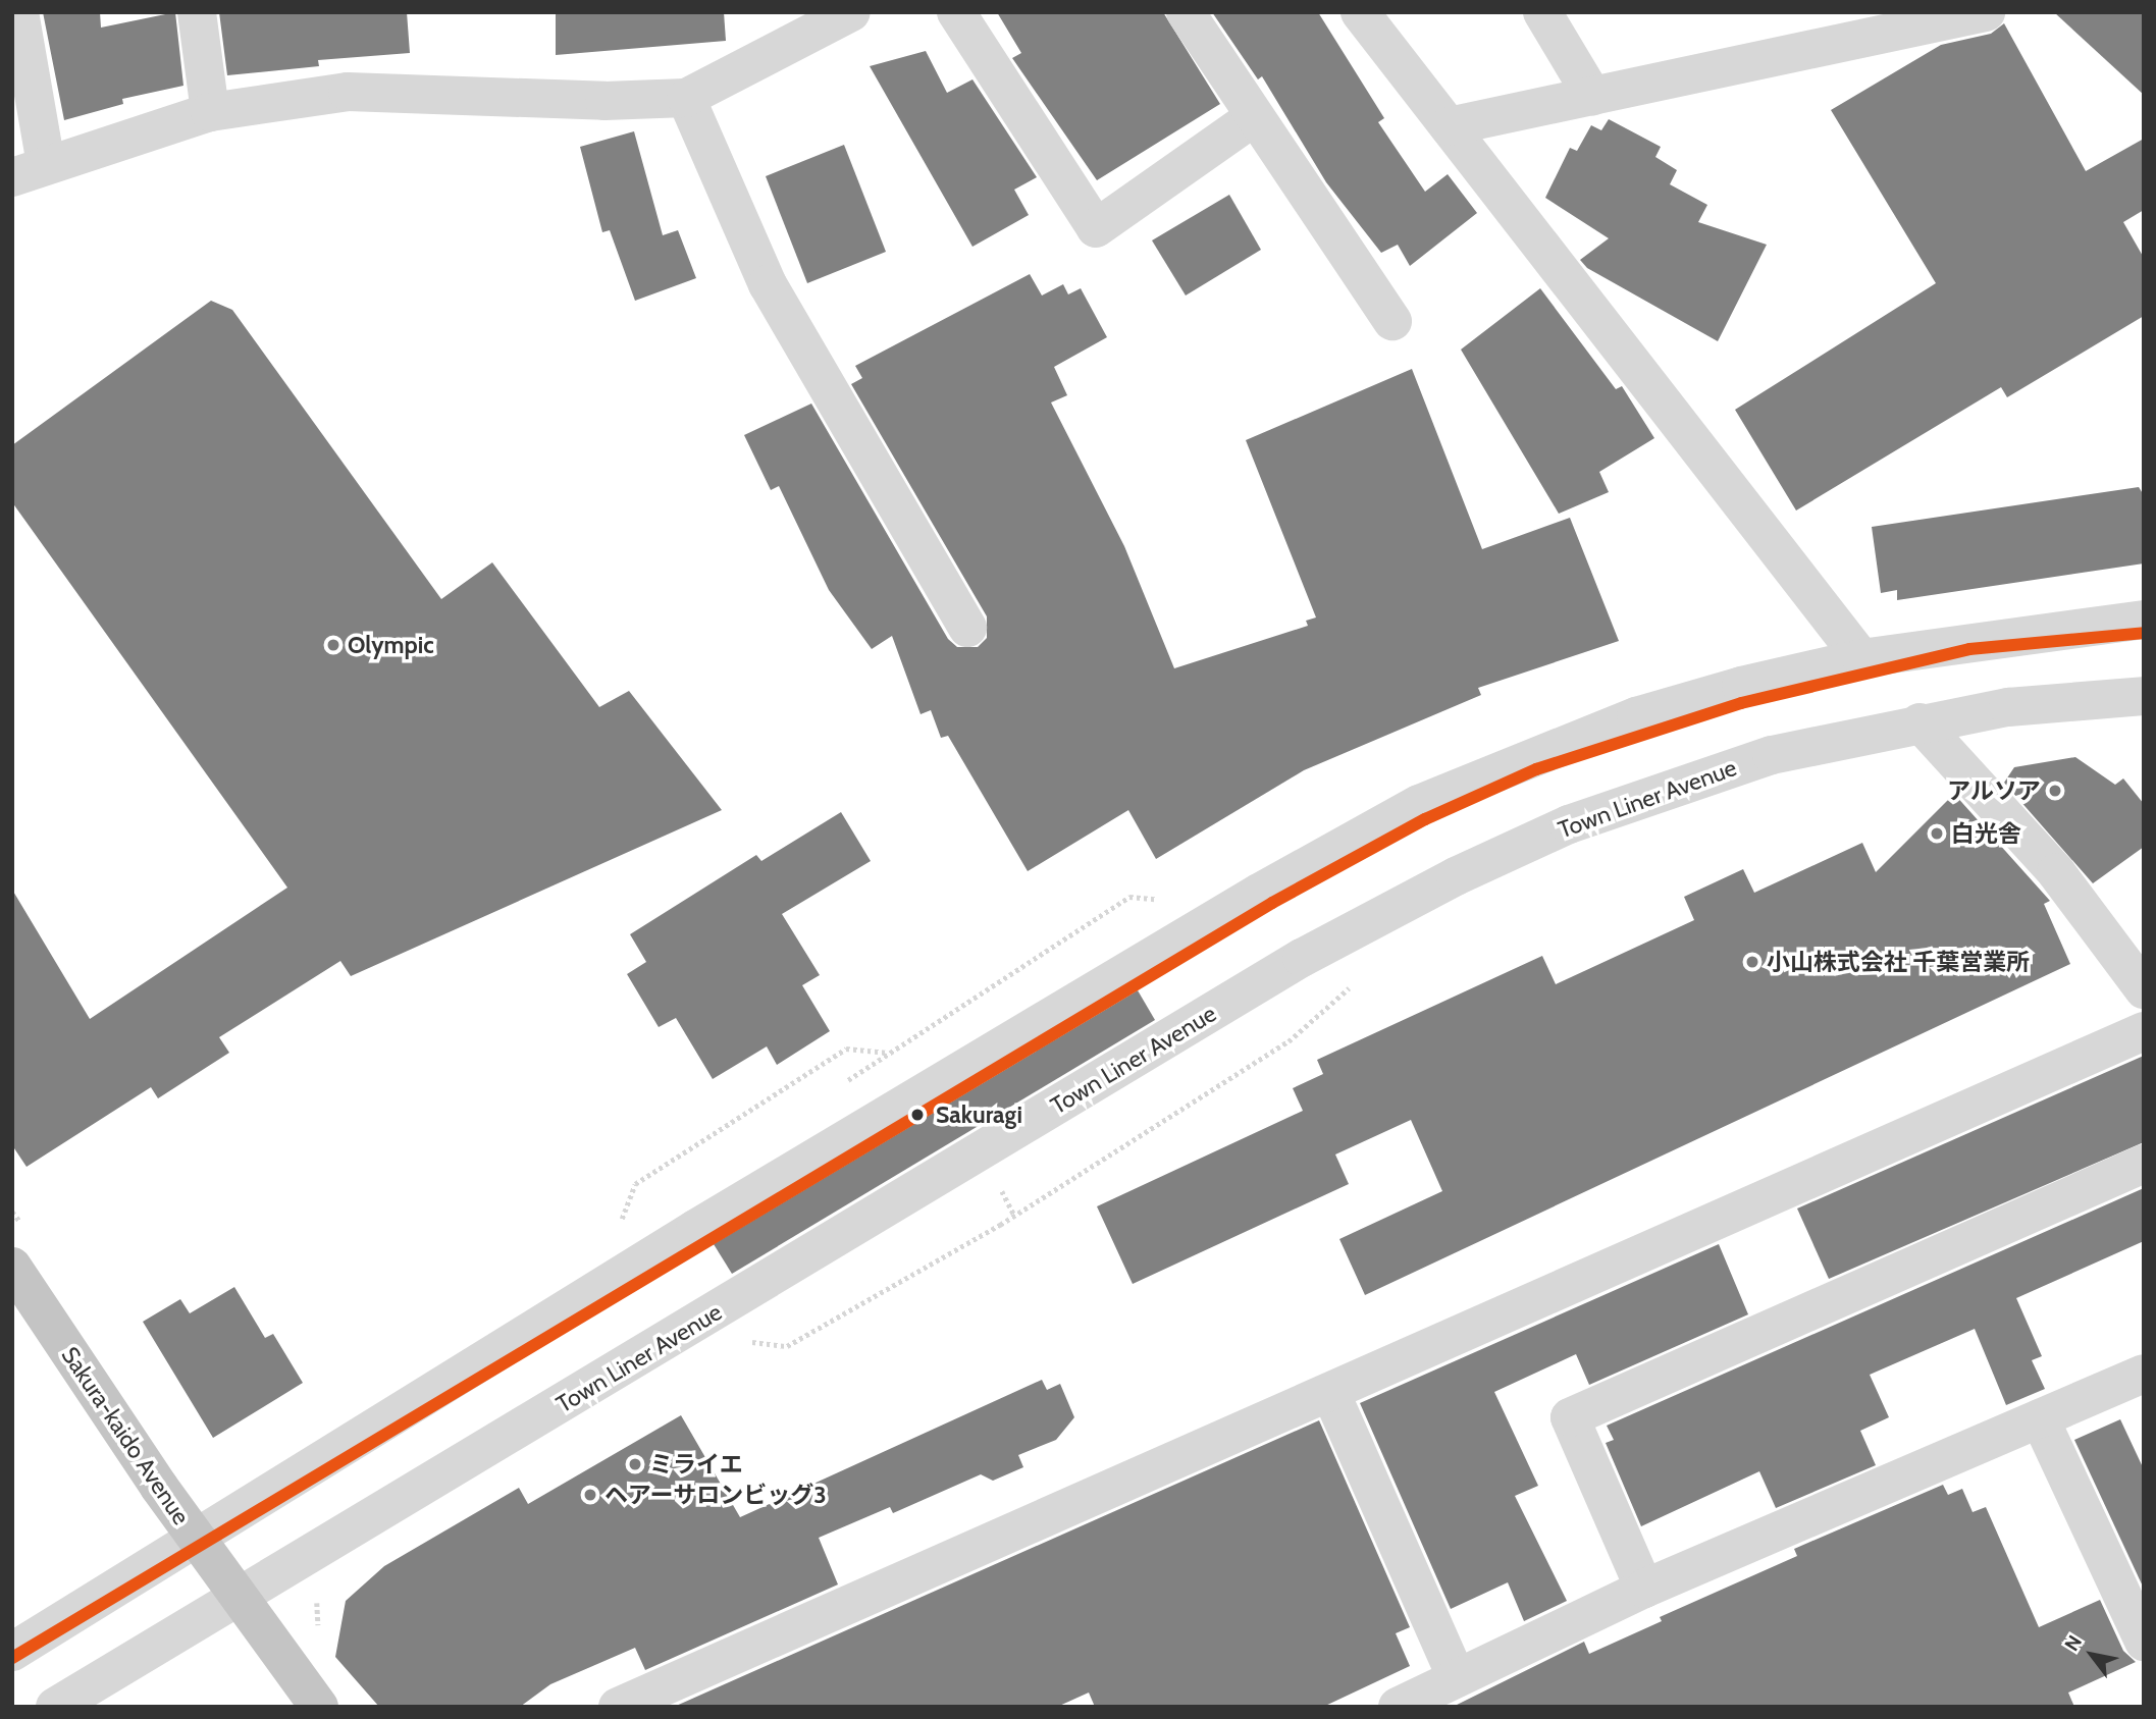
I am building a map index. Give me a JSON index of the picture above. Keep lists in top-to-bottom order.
{
  "streets": {
    "highway": ["Sakura-kaido Avenue"],
    "street": ["Town Liner Avenue"]
  },
  "crossings": [
    ["Town Liner Avenue", "Sakura-kaido Avenue"]
  ],
  "places": [
    "Olympic",
    "アルソア",
    "白光舎",
    "小山株式会社 千葉営業所",
    "Sakuragi",
    "ミライエ",
    "ヘアーサロンビッグ3"
  ],
  "north": "top left"
}
